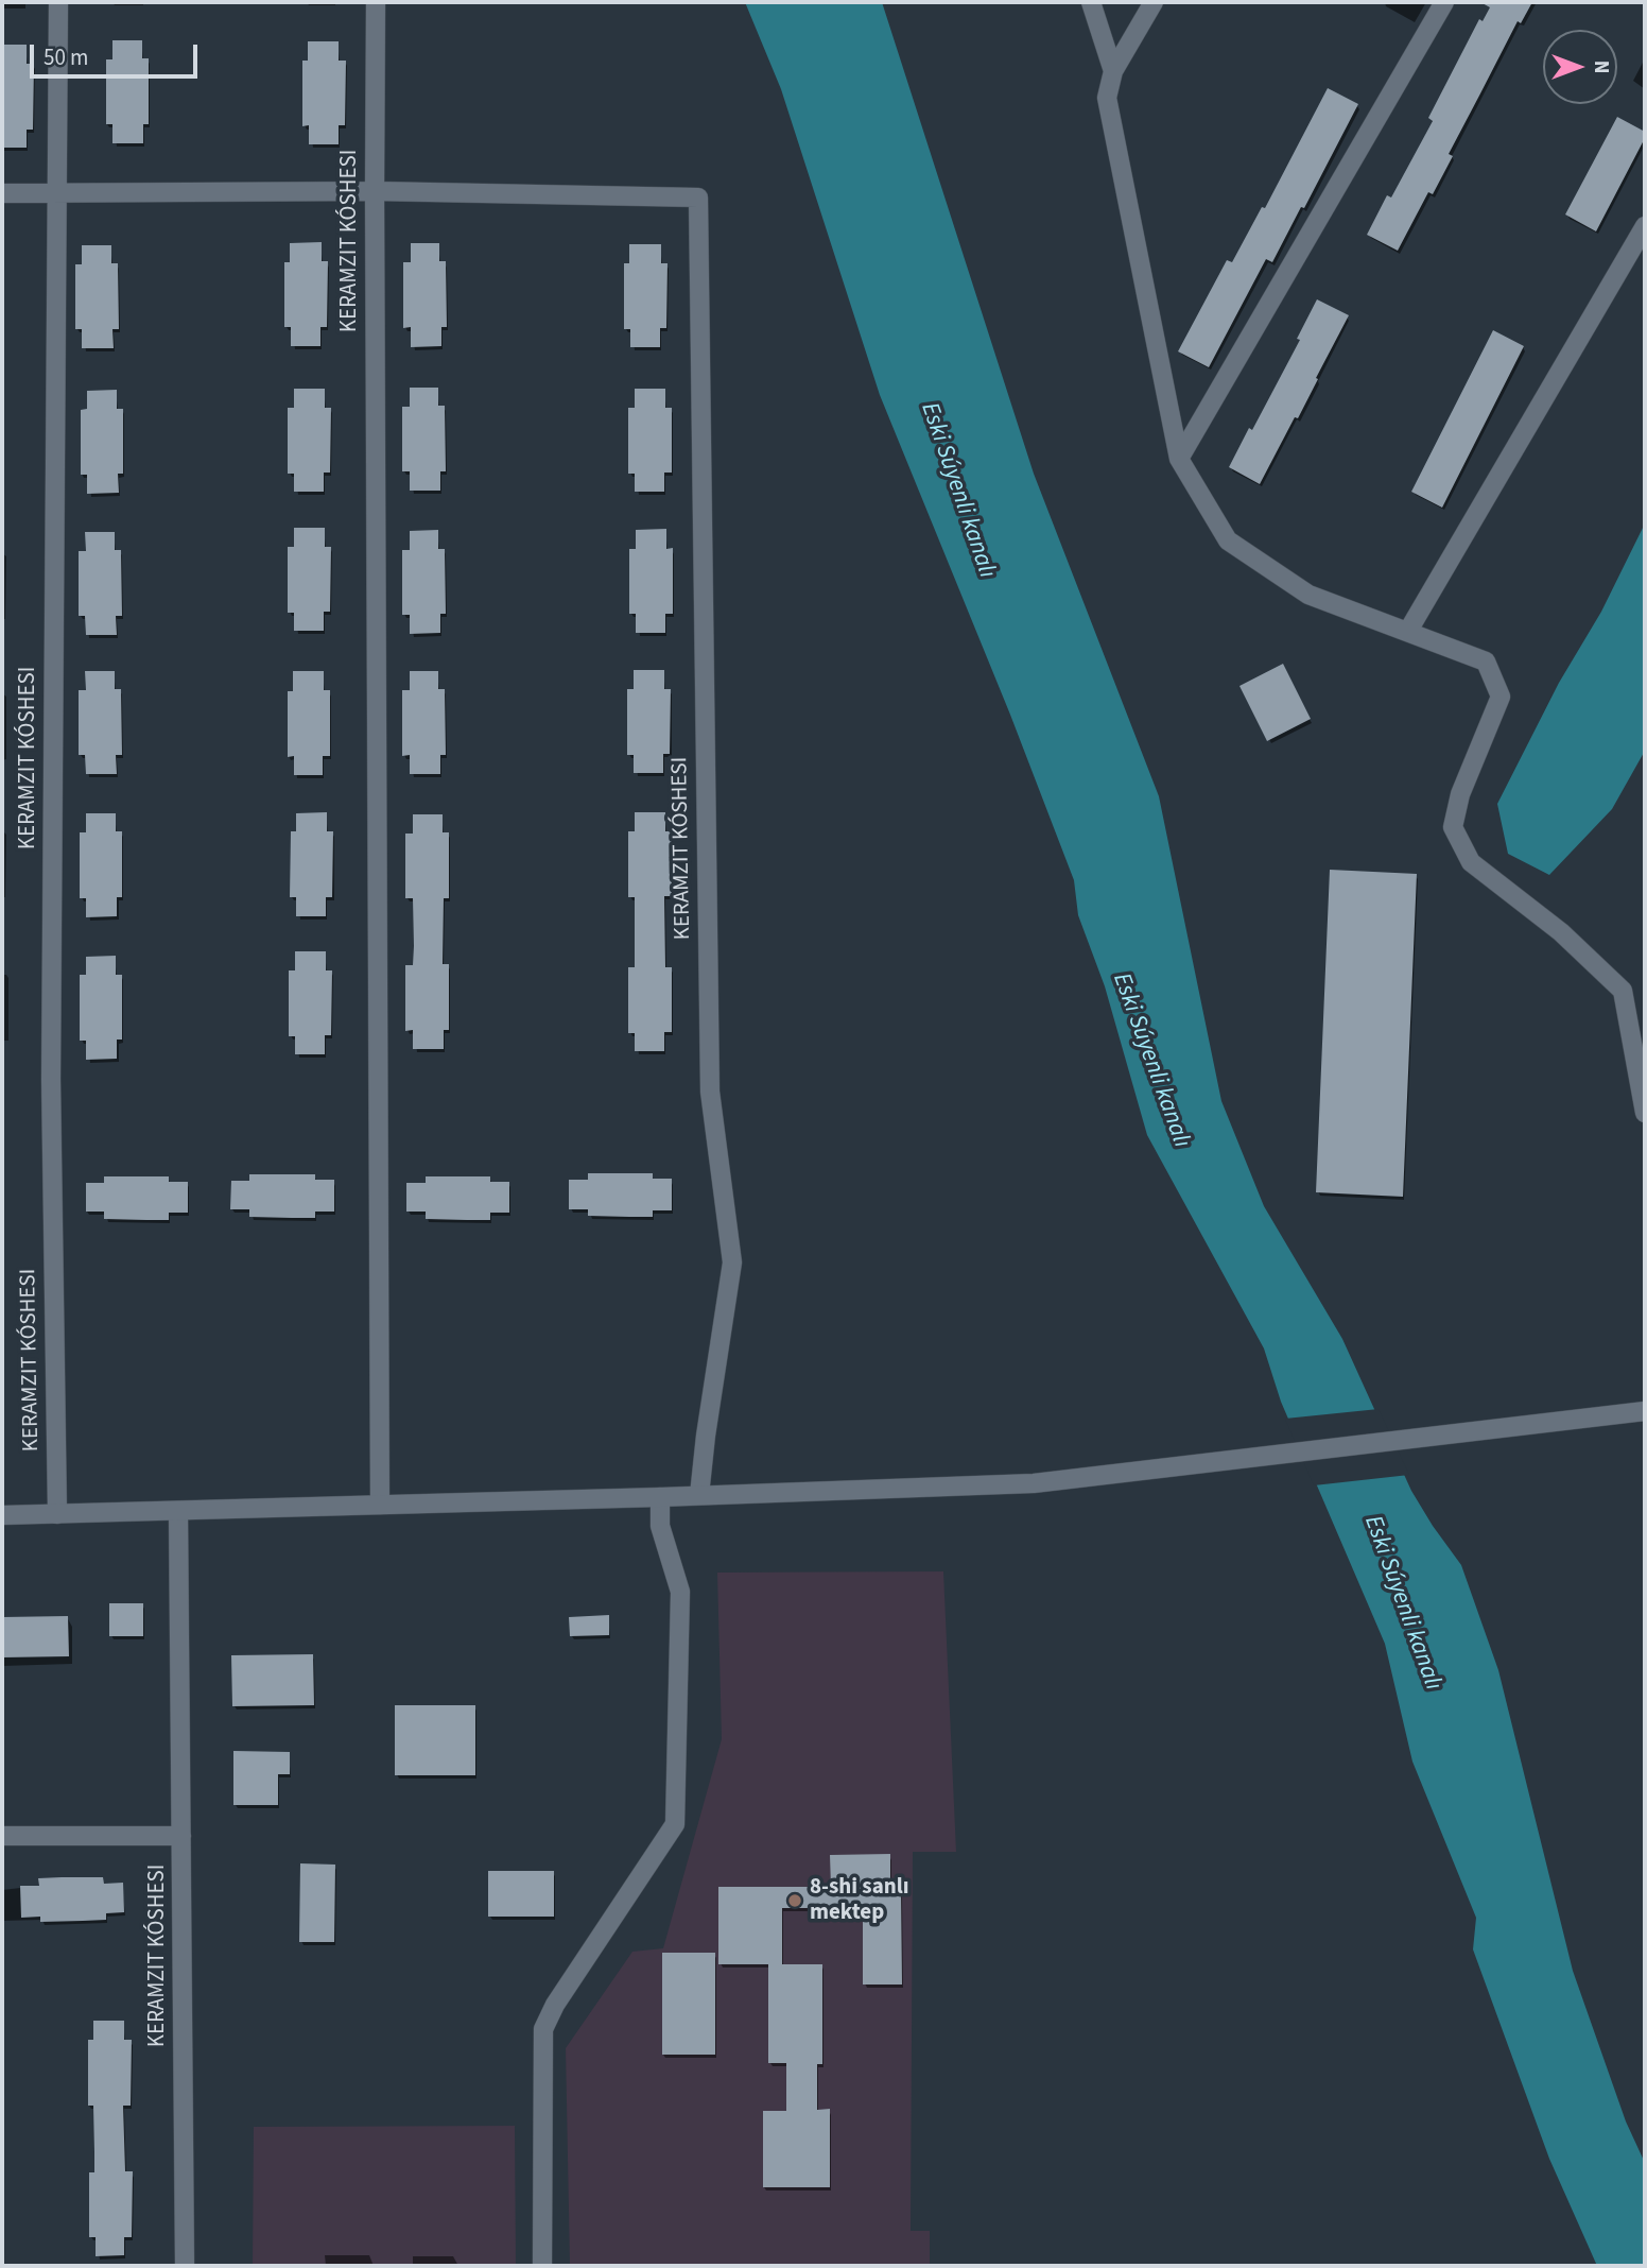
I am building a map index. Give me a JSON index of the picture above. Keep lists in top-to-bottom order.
{
  "streets": {
    "street": ["KERAMZIT KÓSHESI"]
  },
  "water": ["Eski Súyenli kanalı"],
  "places": ["8-shi sanlı mektep"],
  "scale_bar": "50 m",
  "north": "right"
}
